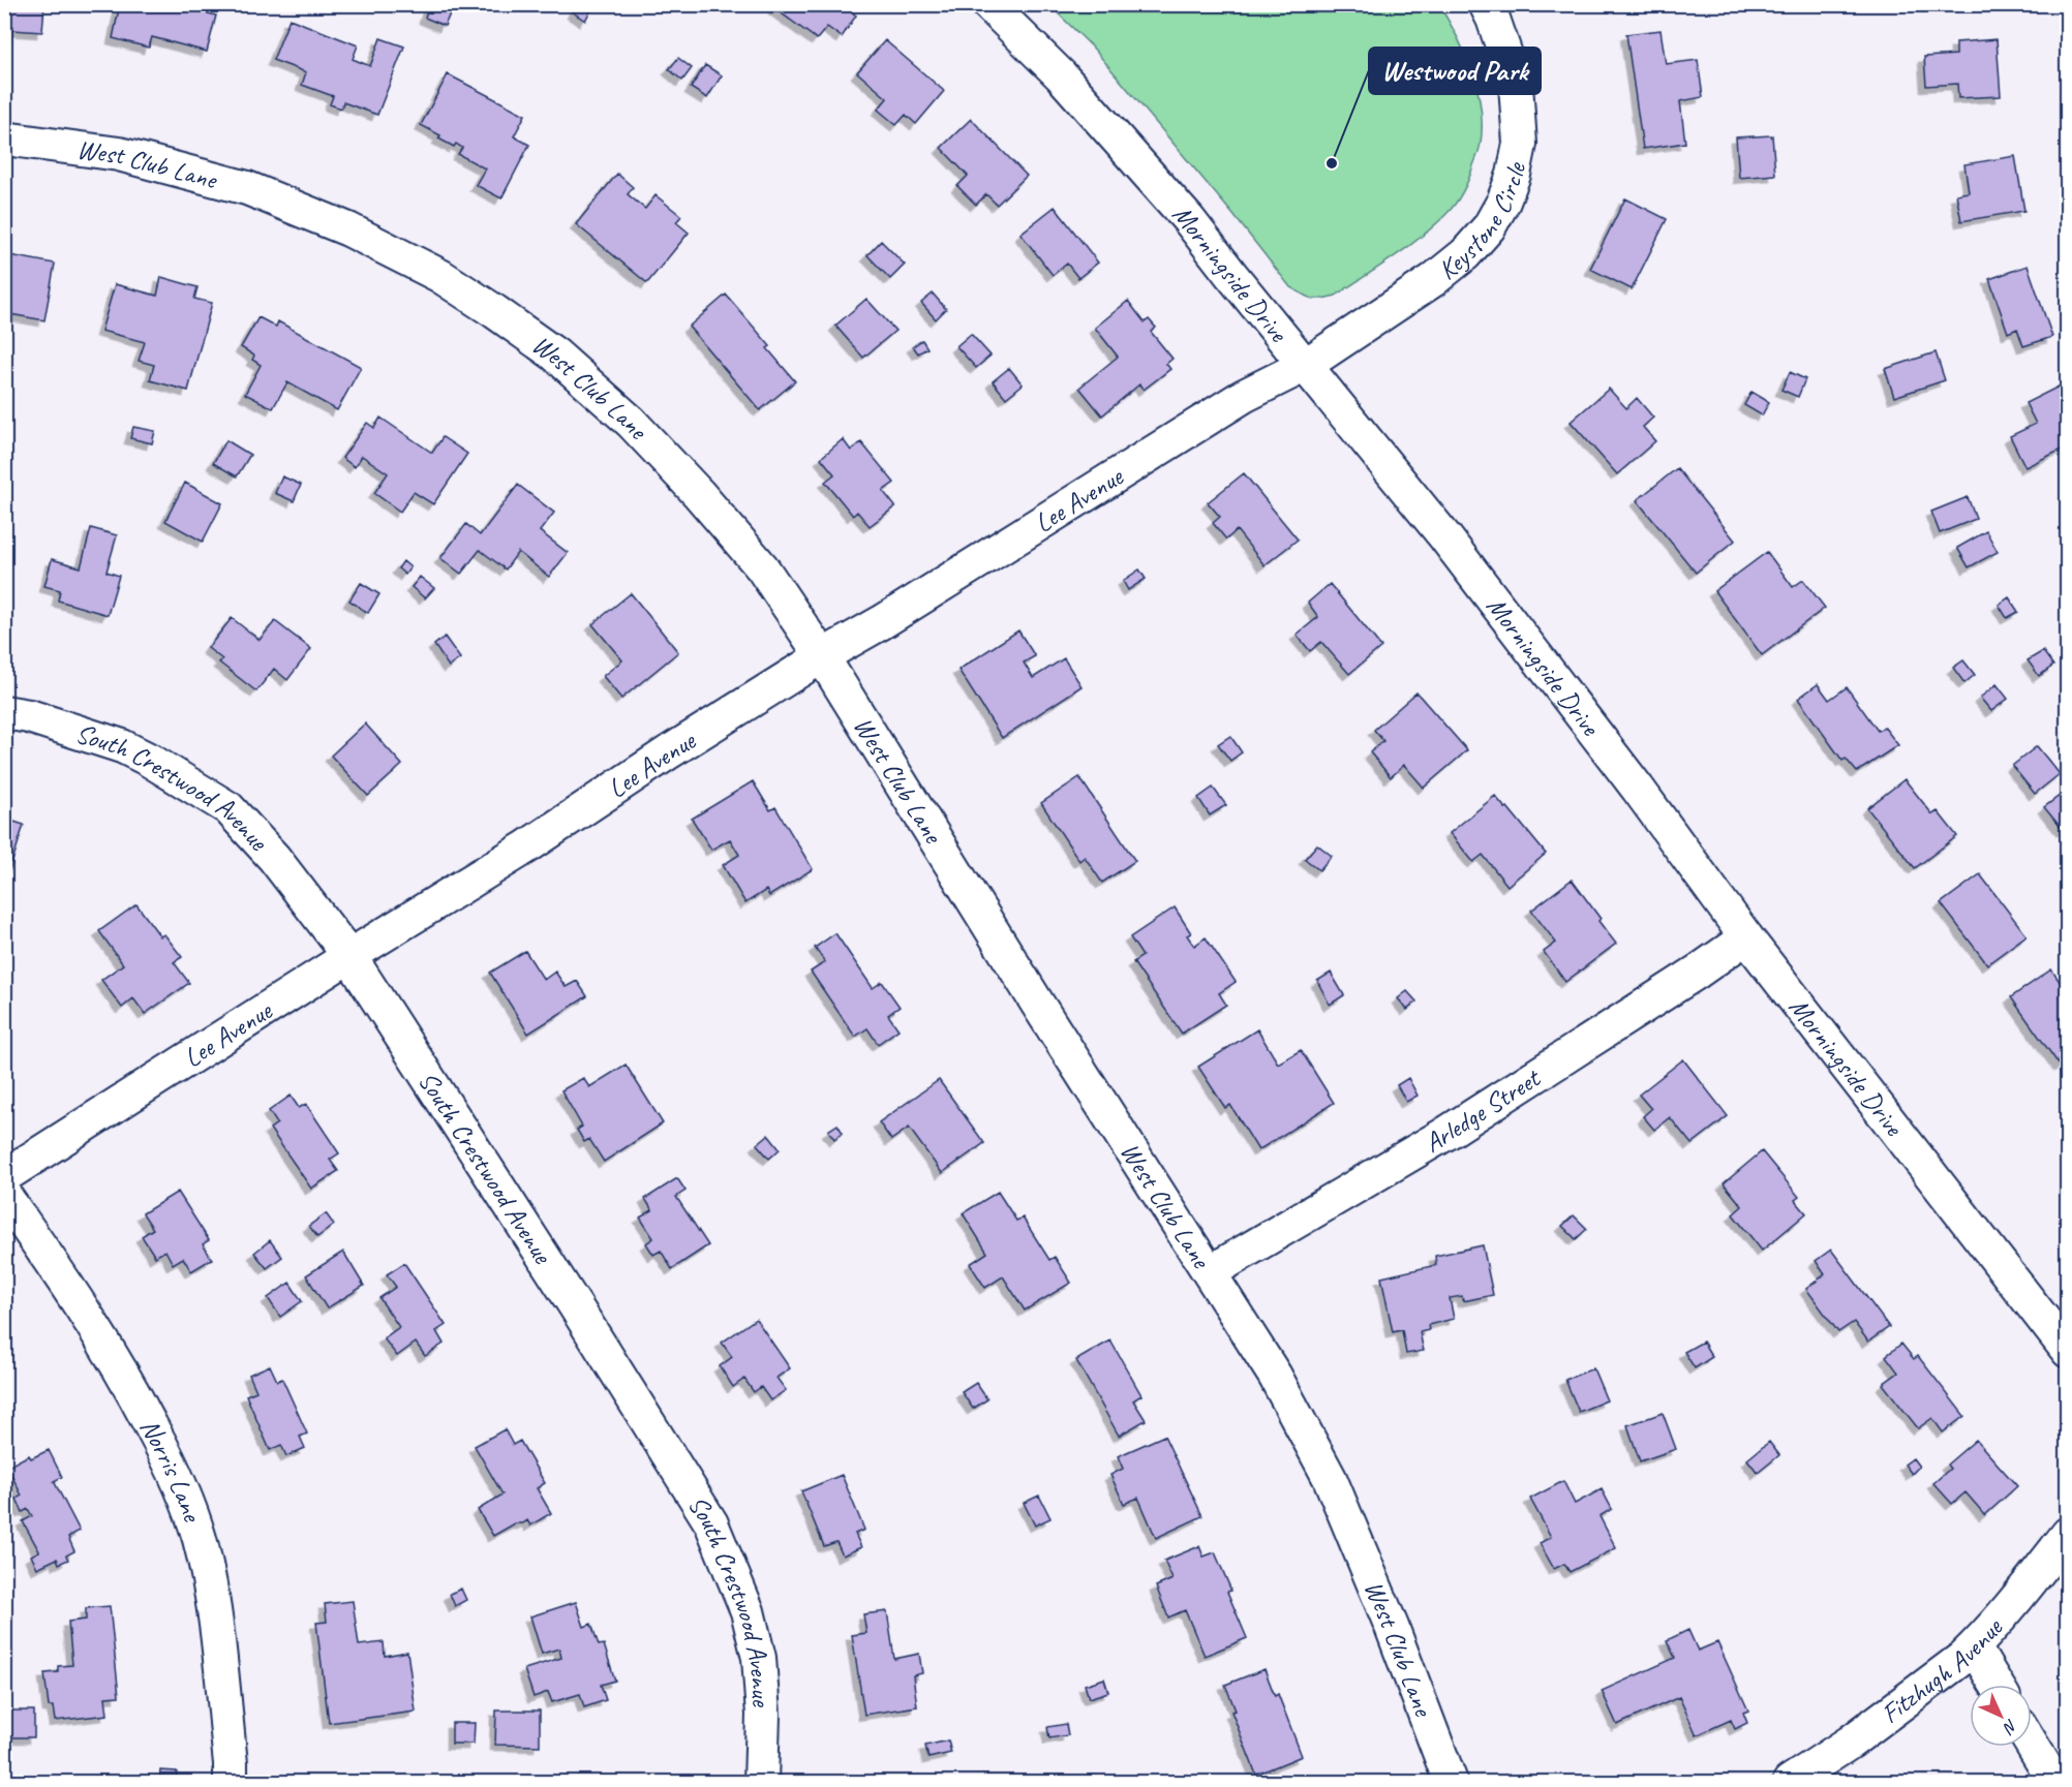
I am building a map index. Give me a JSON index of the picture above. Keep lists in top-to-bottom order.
{
  "streets": {
    "street": [
      "West Club Lane",
      "Keystone Circle",
      "Morningside Drive",
      "Lee Avenue",
      "South Crestwood Avenue",
      "Arledge Street",
      "Norris Lane",
      "Fitzhugh Avenue"
    ]
  },
  "crossings": [
    ["West Club Lane", "Lee Avenue"],
    ["West Club Lane", "Arledge Street"],
    ["Keystone Circle", "Morningside Drive"],
    ["Keystone Circle", "Lee Avenue"],
    ["Morningside Drive", "Lee Avenue"],
    ["Morningside Drive", "Arledge Street"],
    ["Lee Avenue", "South Crestwood Avenue"]
  ],
  "places": ["Westwood Park"],
  "north": "bottom right"
}
